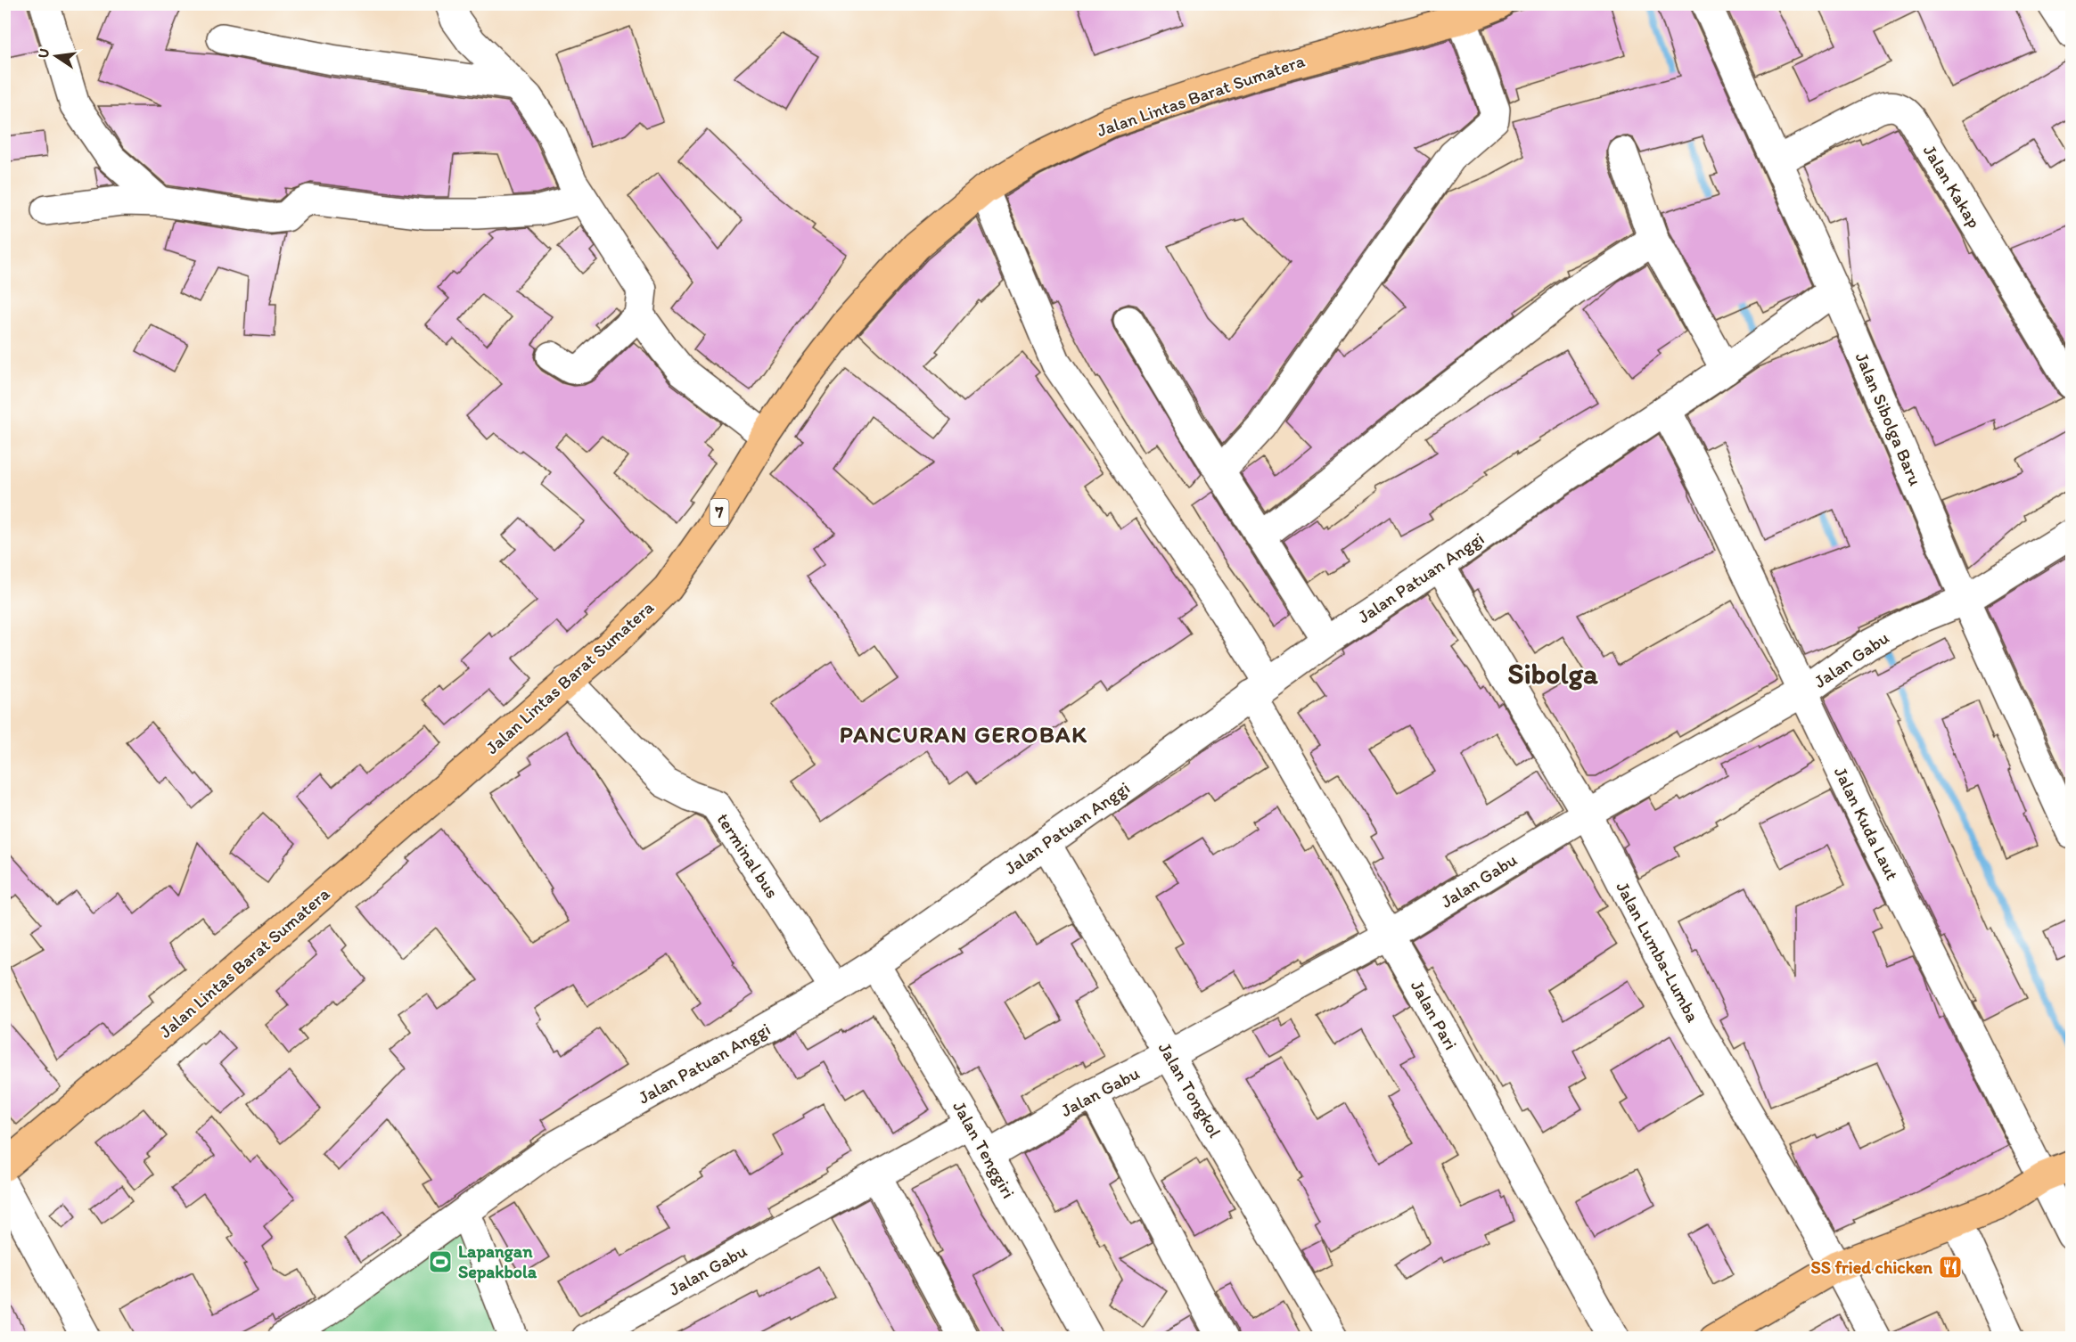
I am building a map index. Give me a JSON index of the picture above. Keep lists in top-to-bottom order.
{
  "streets": {
    "main road": ["Jalan Lintas Barat Sumatera", "7"],
    "street": [
      "Jalan Kakap",
      "Jalan Sibolga Baru",
      "Jalan Patuan Anggi",
      "Jalan Gabu",
      "Jalan Kuda Laut",
      "terminal bus",
      "Jalan Lumba-Lumba",
      "Jalan Pari",
      "Jalan Tongkol",
      "Jalan Tenggiri"
    ]
  },
  "crossings": [
    ["Jalan Lintas Barat Sumatera", "terminal bus"],
    ["Jalan Lintas Barat Sumatera", "Jalan Pari"],
    ["Jalan Kakap", "Jalan Sibolga Baru"],
    ["Jalan Sibolga Baru", "Jalan Patuan Anggi"],
    ["Jalan Sibolga Baru", "Jalan Gabu"],
    ["Jalan Patuan Anggi", "Jalan Kuda Laut"],
    ["Jalan Patuan Anggi", "terminal bus"],
    ["Jalan Patuan Anggi", "Jalan Lumba-Lumba"],
    ["Jalan Patuan Anggi", "Jalan Pari"],
    ["Jalan Patuan Anggi", "Jalan Tongkol"],
    ["Jalan Patuan Anggi", "Jalan Tenggiri"],
    ["Jalan Gabu", "Jalan Kuda Laut"],
    ["Jalan Gabu", "Jalan Lumba-Lumba"],
    ["Jalan Gabu", "Jalan Pari"],
    ["Jalan Gabu", "Jalan Tongkol"],
    ["Jalan Gabu", "Jalan Tenggiri"]
  ],
  "districts": ["Sibolga", "PANCURAN GEROBAK"],
  "places": {
    "sports": ["Lapangan Sepakbola"],
    "restaurant": ["SS fried chicken"]
  },
  "north": "left"
}
